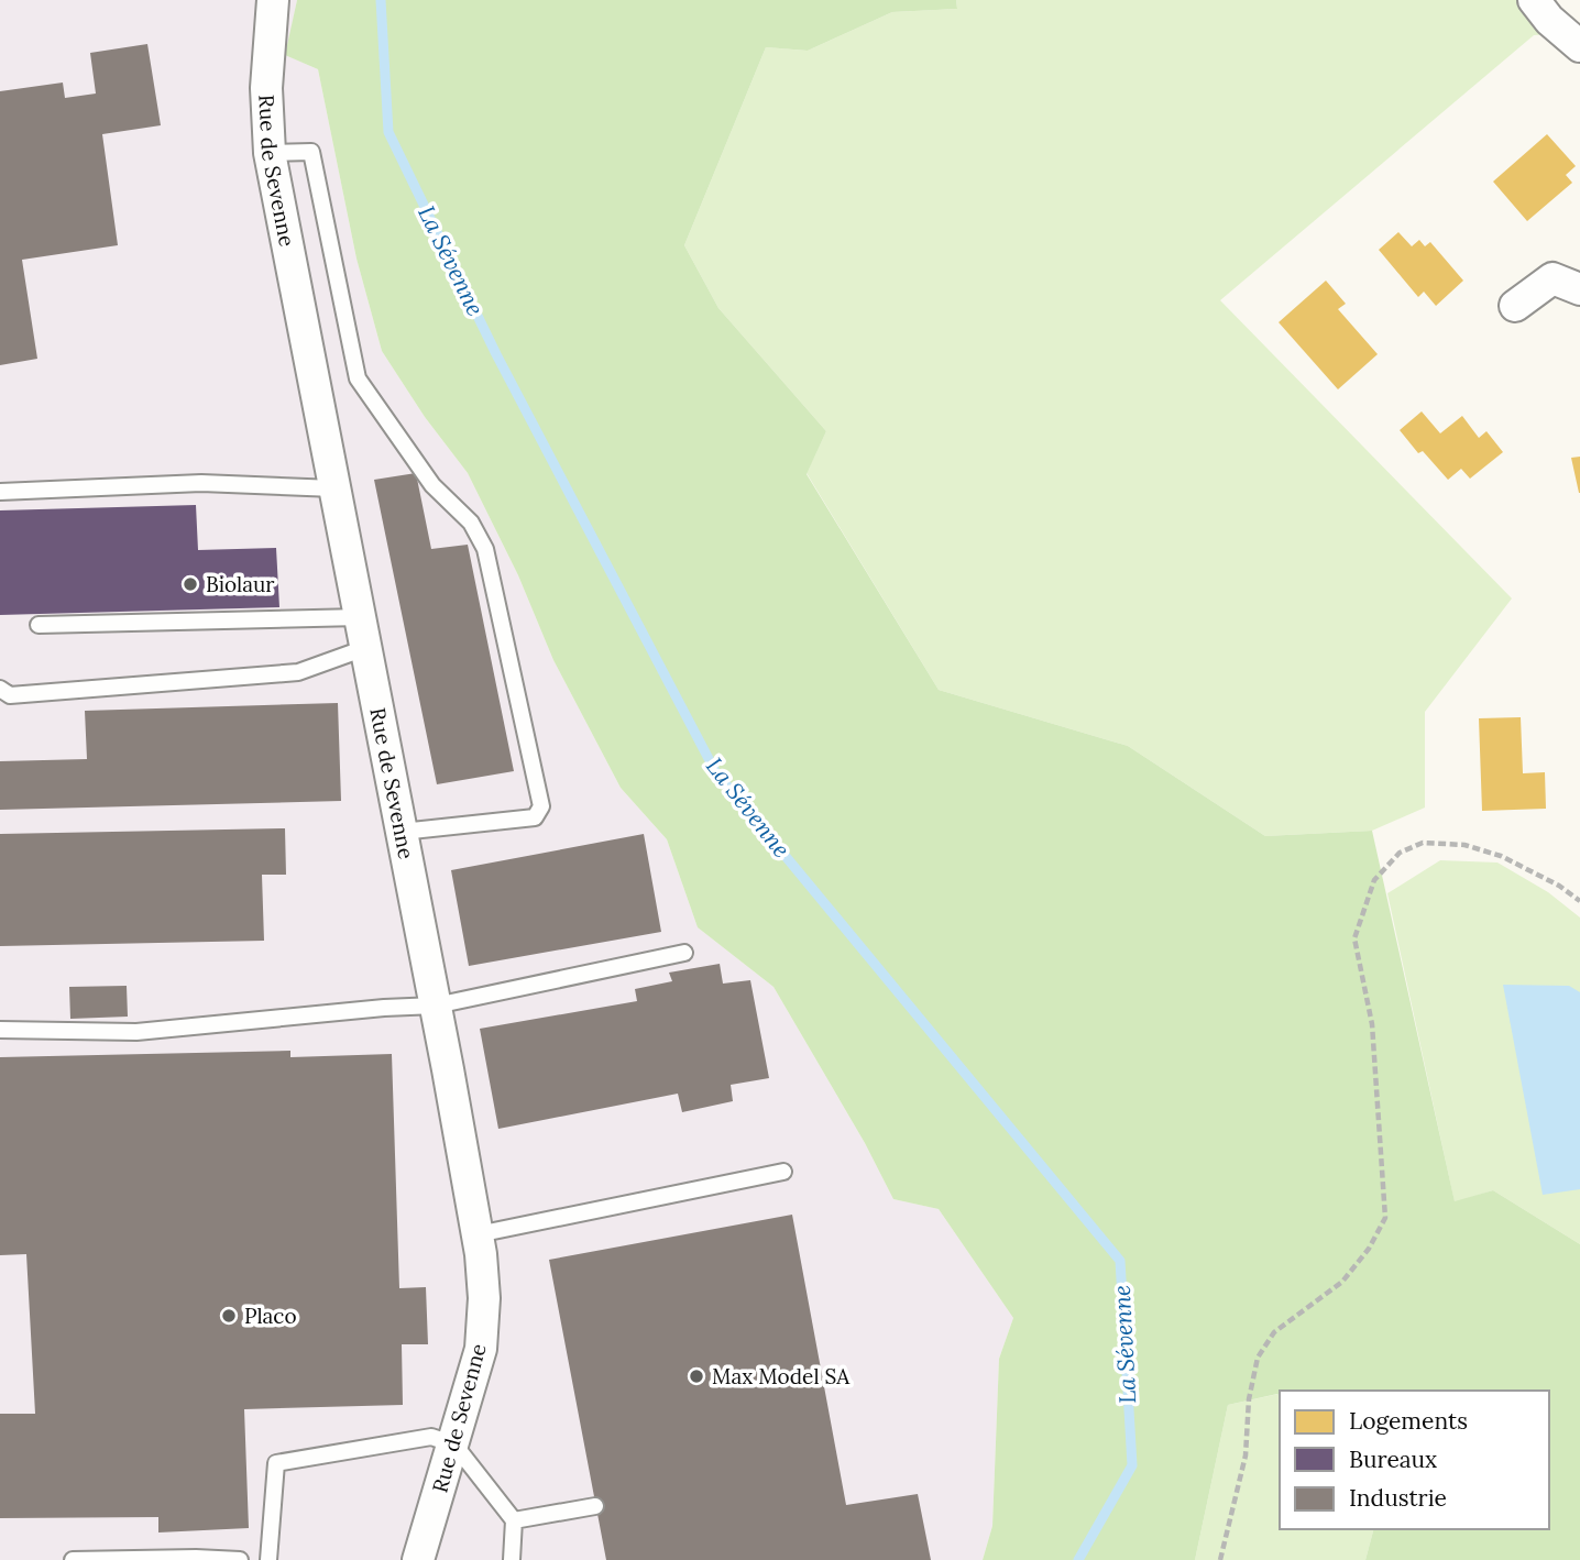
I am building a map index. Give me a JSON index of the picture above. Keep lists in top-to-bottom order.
{
  "streets": {
    "street": ["Rue de Sevenne"]
  },
  "water": ["La Sévenne"],
  "places": ["Biolaur", "Placo", "Max Model SA"],
  "legend": ["Logements", "Bureaux", "Industrie"]
}
